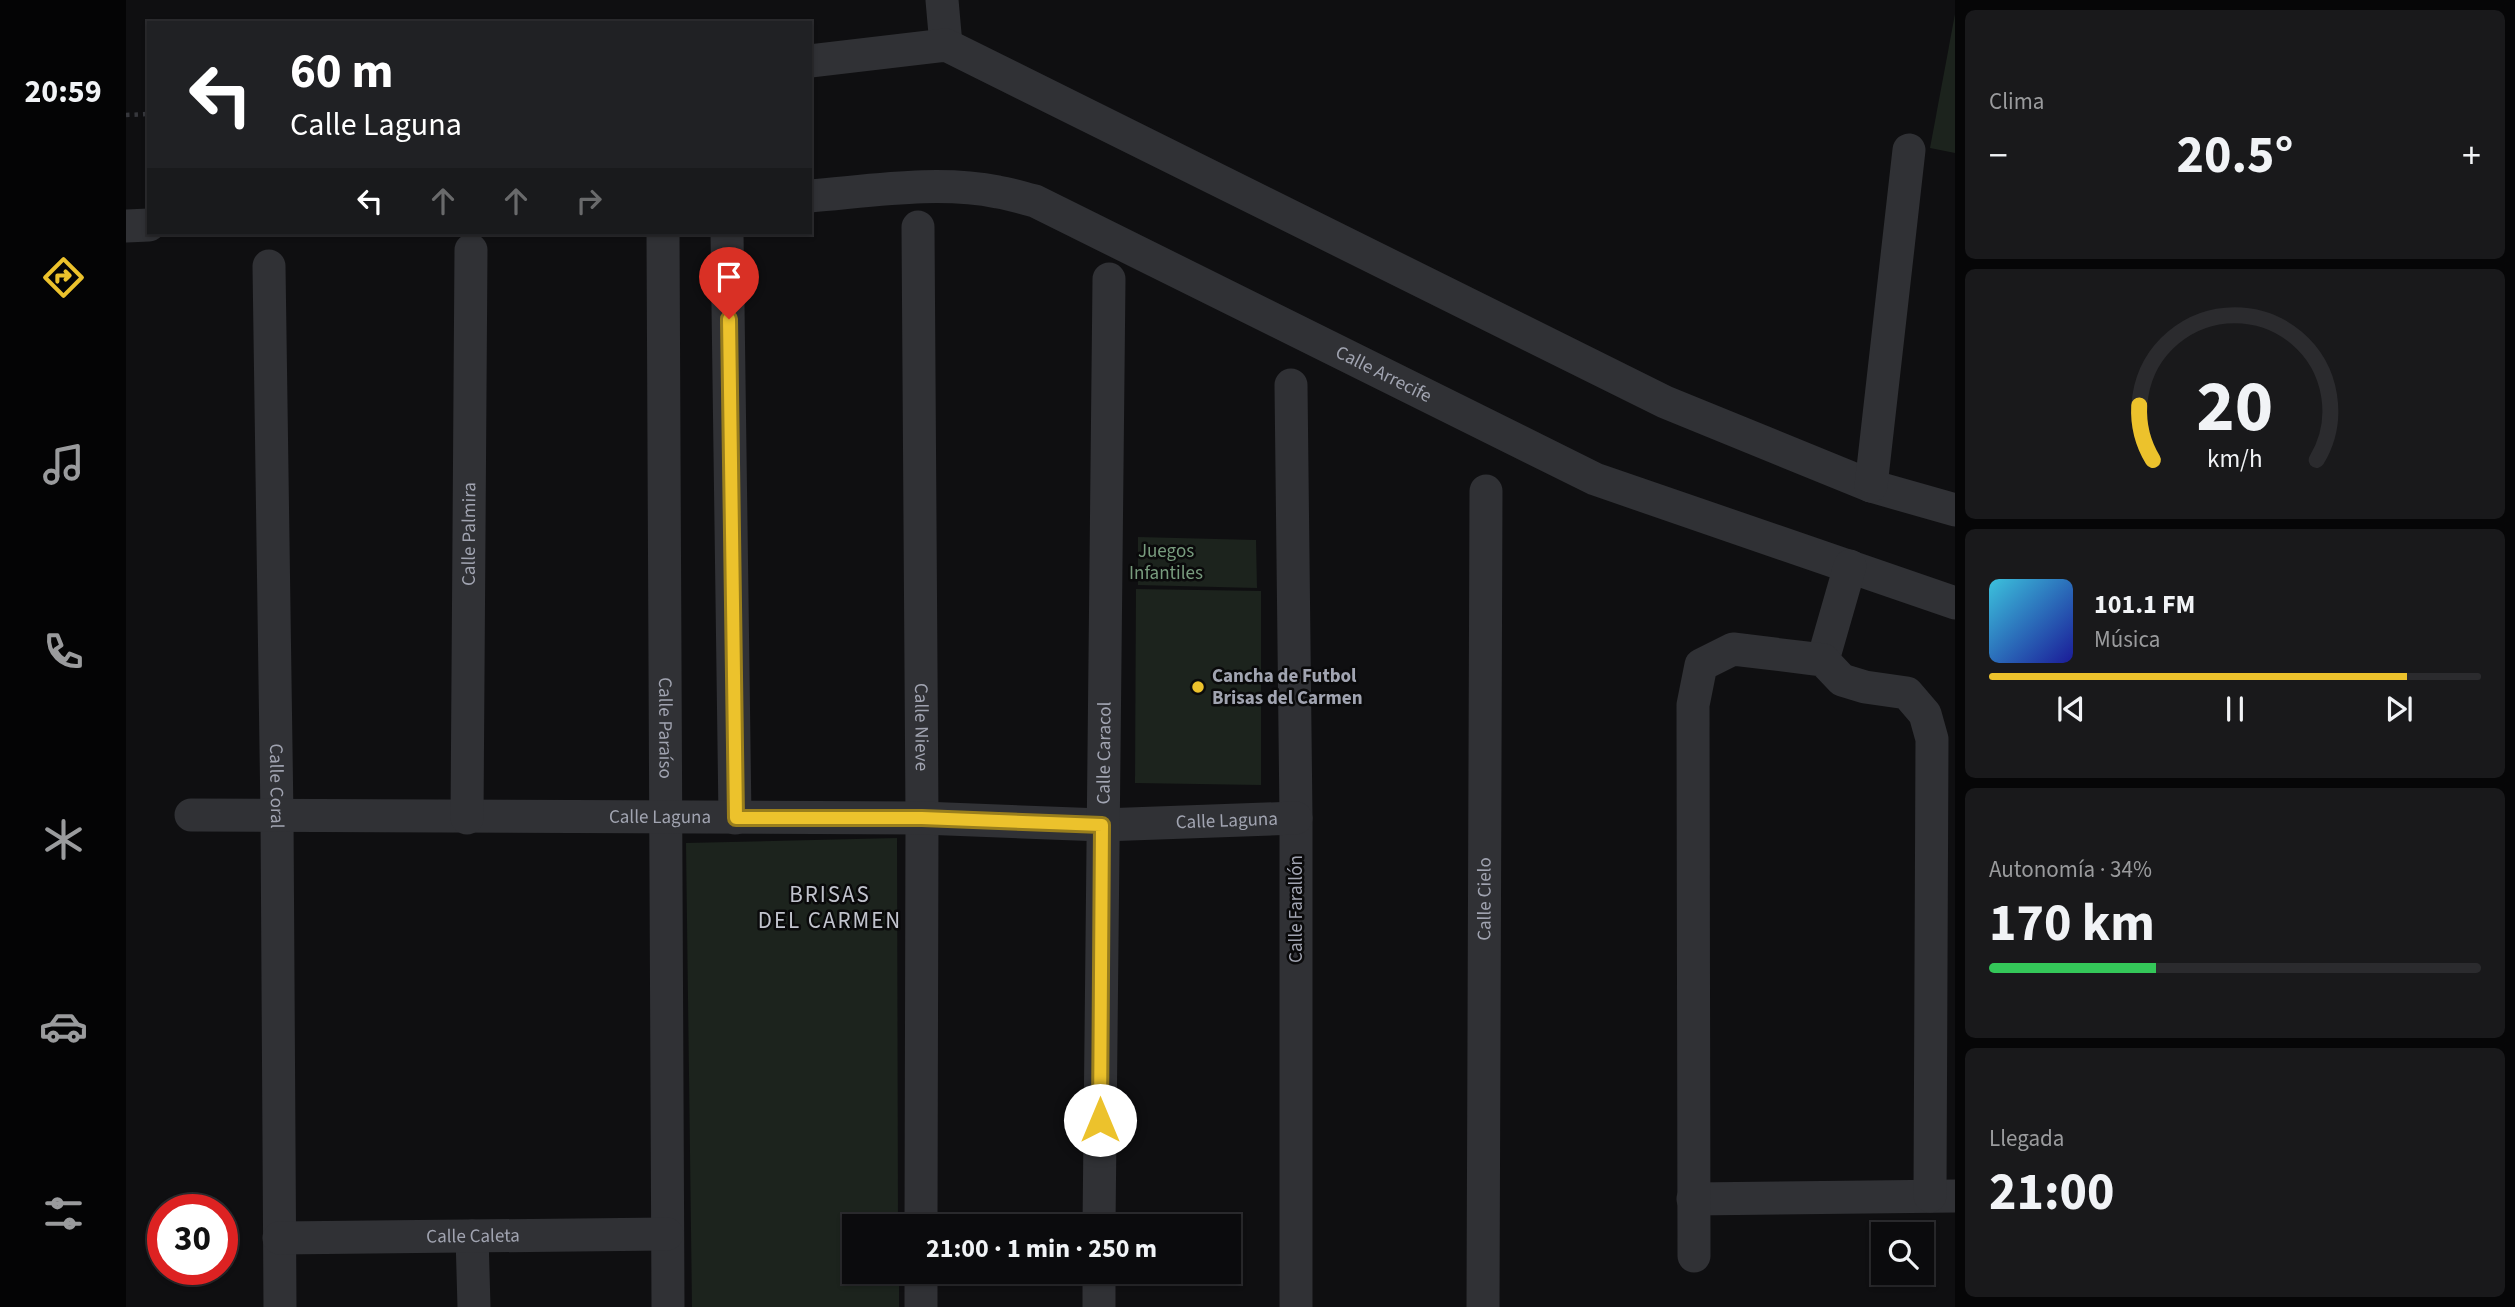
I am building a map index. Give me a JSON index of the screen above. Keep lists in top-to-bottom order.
{
  "streets": {
    "street": [
      "Calle Arrecife",
      "Calle Palmira",
      "Calle Nieve",
      "Calle Paraíso",
      "Calle Caracol",
      "Calle Coral",
      "Calle Laguna",
      "Calle Cielo",
      "Calle Farallón",
      "Calle Caleta"
    ]
  },
  "crossings": [
    ["Calle Palmira", "Calle Laguna"],
    ["Calle Nieve", "Calle Laguna"],
    ["Calle Paraíso", "Calle Laguna"],
    ["Calle Paraíso", "Calle Caleta"],
    ["Calle Caracol", "Calle Laguna"],
    ["Calle Coral", "Calle Laguna"],
    ["Calle Coral", "Calle Caleta"],
    ["Calle Laguna", "Calle Farallón"]
  ],
  "districts": ["BRISAS DEL CARMEN"],
  "parks": ["Juegos Infantiles"],
  "places": ["Cancha de Futbol Brisas del Carmen"],
  "page": {
    "tabs": "20:59",
    "tile": [
      "Clima",
      ["Autonomía · 34%", "170 km"],
      ["Llegada", "21:00"]
    ],
    "turn": ["60 m", "Calle Laguna"],
    "heat": ["−", "20.5°", "+"],
    "song": ["101.1 FM", "Música"],
    "limit": "30",
    "trip": "21:00 · 1 min · 250 m",
    "gauge": ["20", "km/h"]
  }
}
